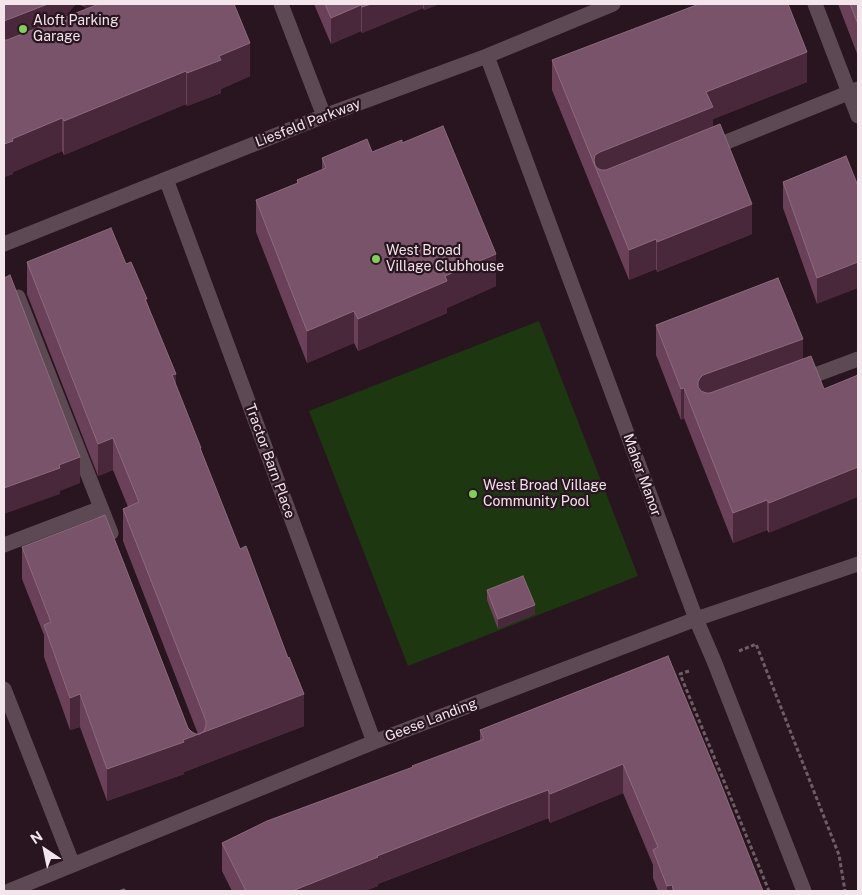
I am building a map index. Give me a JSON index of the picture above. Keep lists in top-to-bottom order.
{
  "streets": {
    "street": [
      "Liesfeld Parkway",
      "Tractor Barn Place",
      "Maher Manor",
      "Geese Landing"
    ]
  },
  "crossings": [
    ["Liesfeld Parkway", "Tractor Barn Place"],
    ["Liesfeld Parkway", "Maher Manor"],
    ["Tractor Barn Place", "Geese Landing"],
    ["Maher Manor", "Geese Landing"]
  ],
  "places": ["Aloft Parking Garage", "West Broad Village Clubhouse", "West Broad Village Community Pool"],
  "north": "top left"
}
